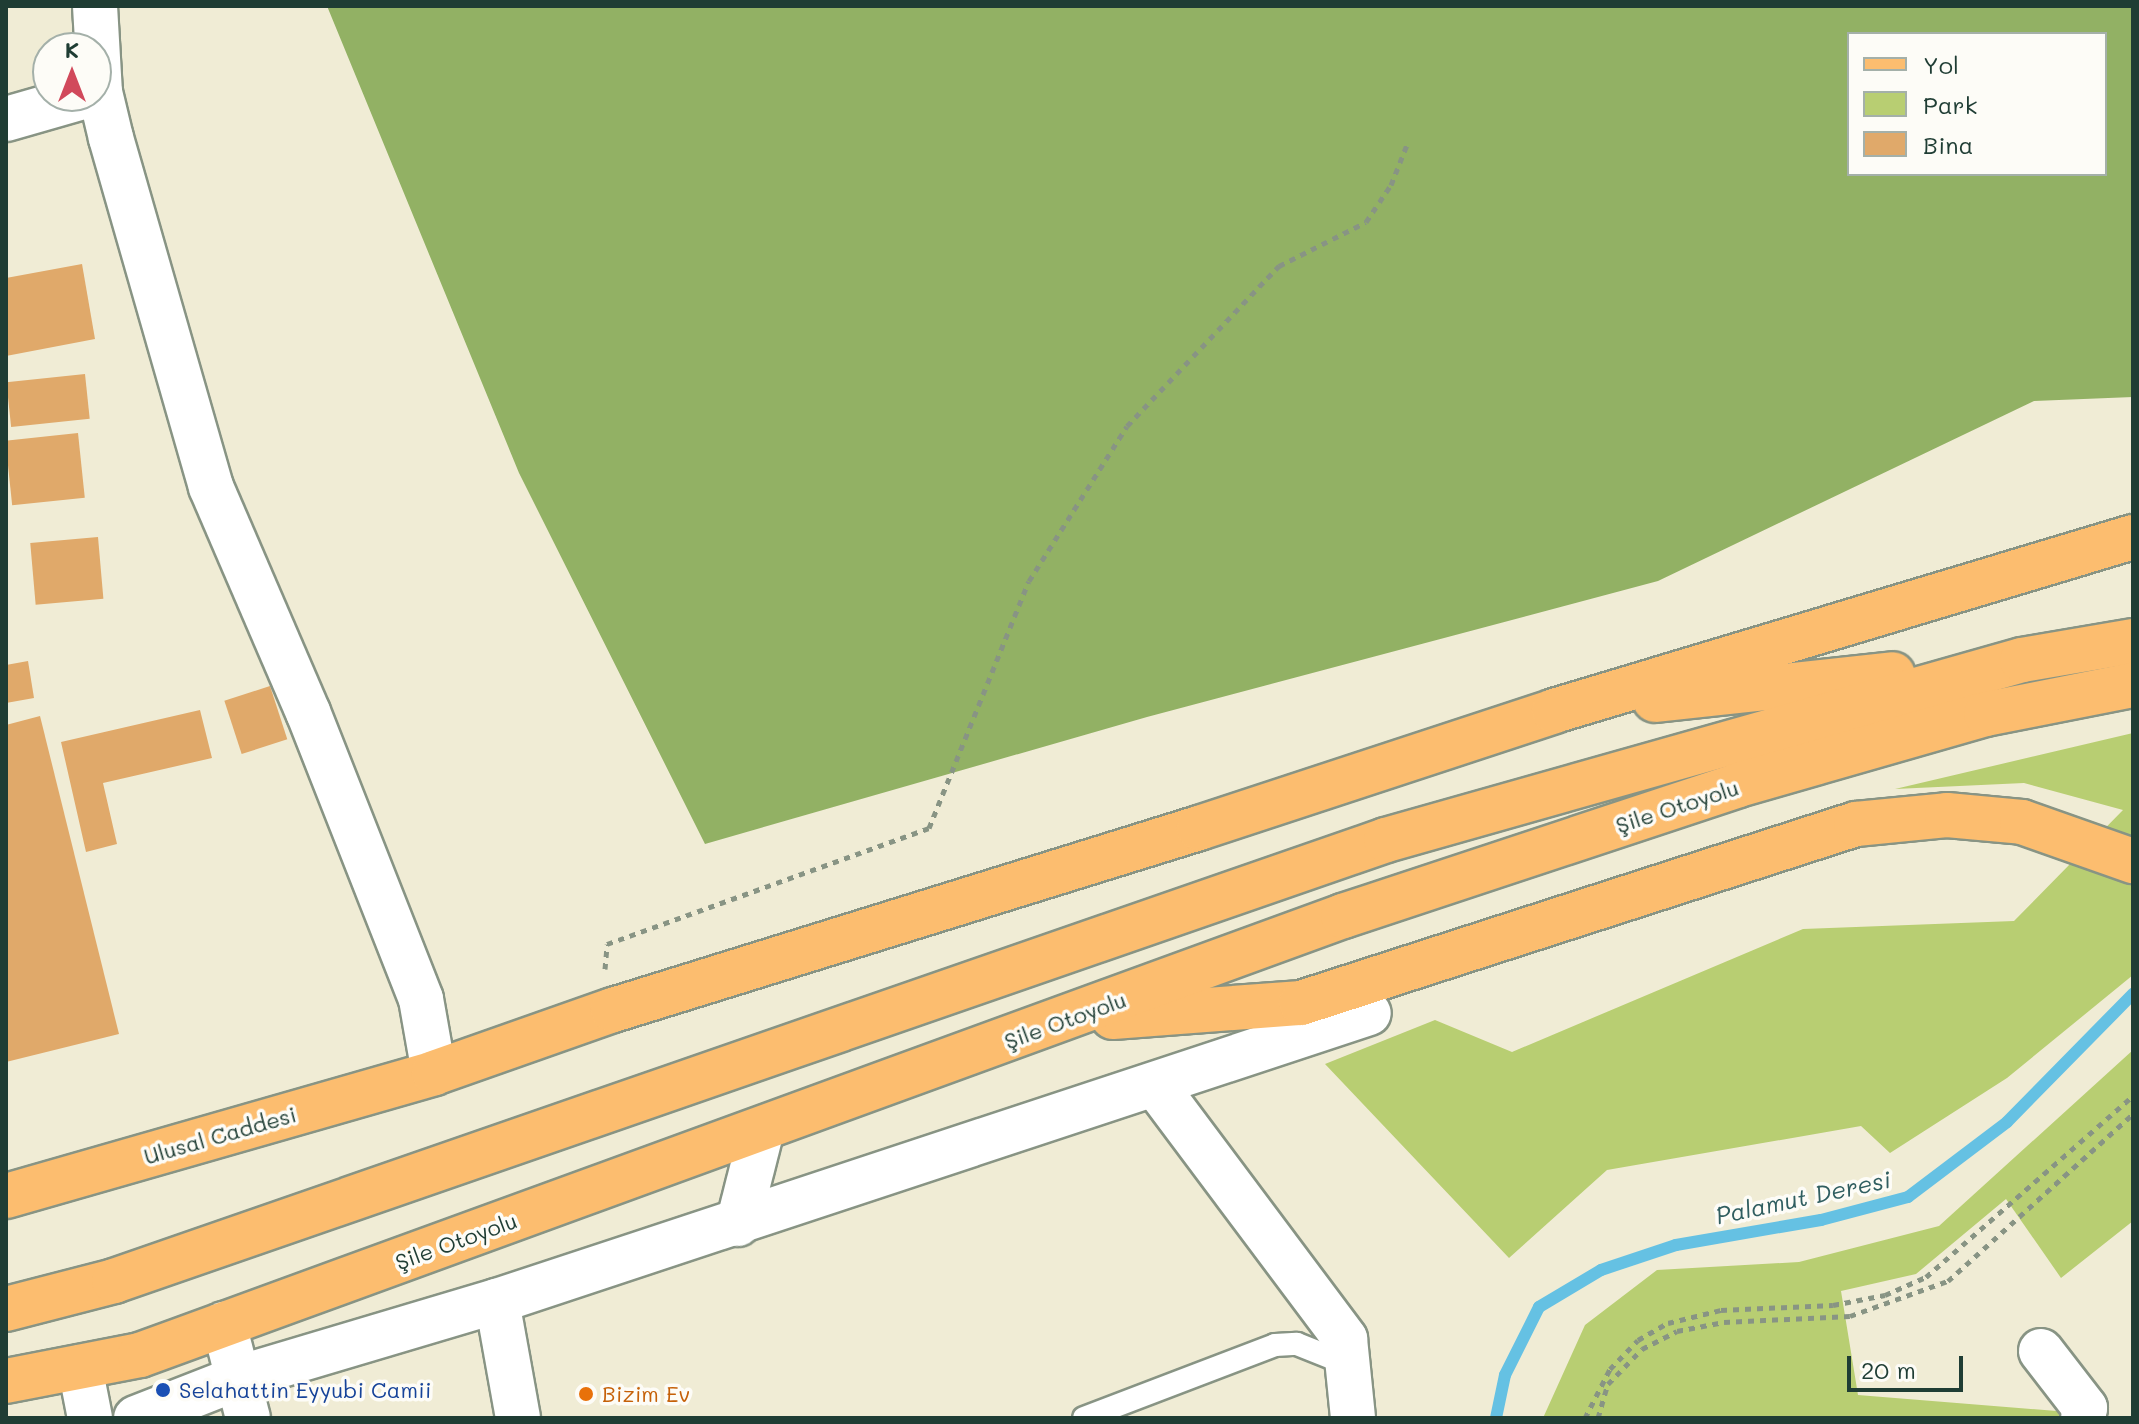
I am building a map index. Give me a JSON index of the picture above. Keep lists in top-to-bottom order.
{
  "streets": {
    "main road": ["Şile Otoyolu", "Ulusal Caddesi"]
  },
  "water": ["Palamut Deresi"],
  "places": ["Selahattin Eyyubi Camii", "Bizim Ev"],
  "legend": ["Yol", "Park", "Bina"],
  "scale_bar": "20 m",
  "north": "top"
}
